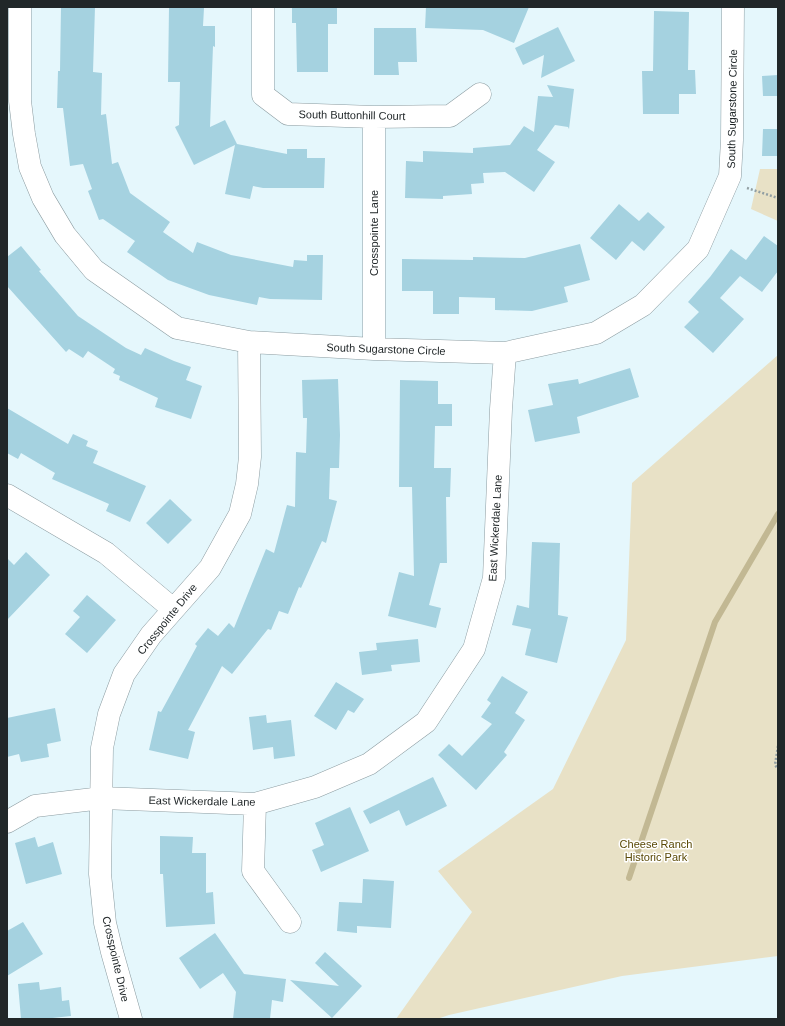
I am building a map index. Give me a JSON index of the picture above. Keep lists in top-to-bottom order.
{
  "streets": {
    "street": [
      "South Sugarstone Circle",
      "South Buttonhill Court",
      "Crosspointe Lane",
      "East Wickerdale Lane",
      "Crosspointe Drive"
    ]
  },
  "crossings": [
    ["South Sugarstone Circle", "Crosspointe Lane"],
    ["South Sugarstone Circle", "East Wickerdale Lane"],
    ["South Sugarstone Circle", "Crosspointe Drive"],
    ["South Buttonhill Court", "Crosspointe Lane"],
    ["East Wickerdale Lane", "Crosspointe Drive"]
  ],
  "parks": ["Cheese Ranch Historic Park"]
}
